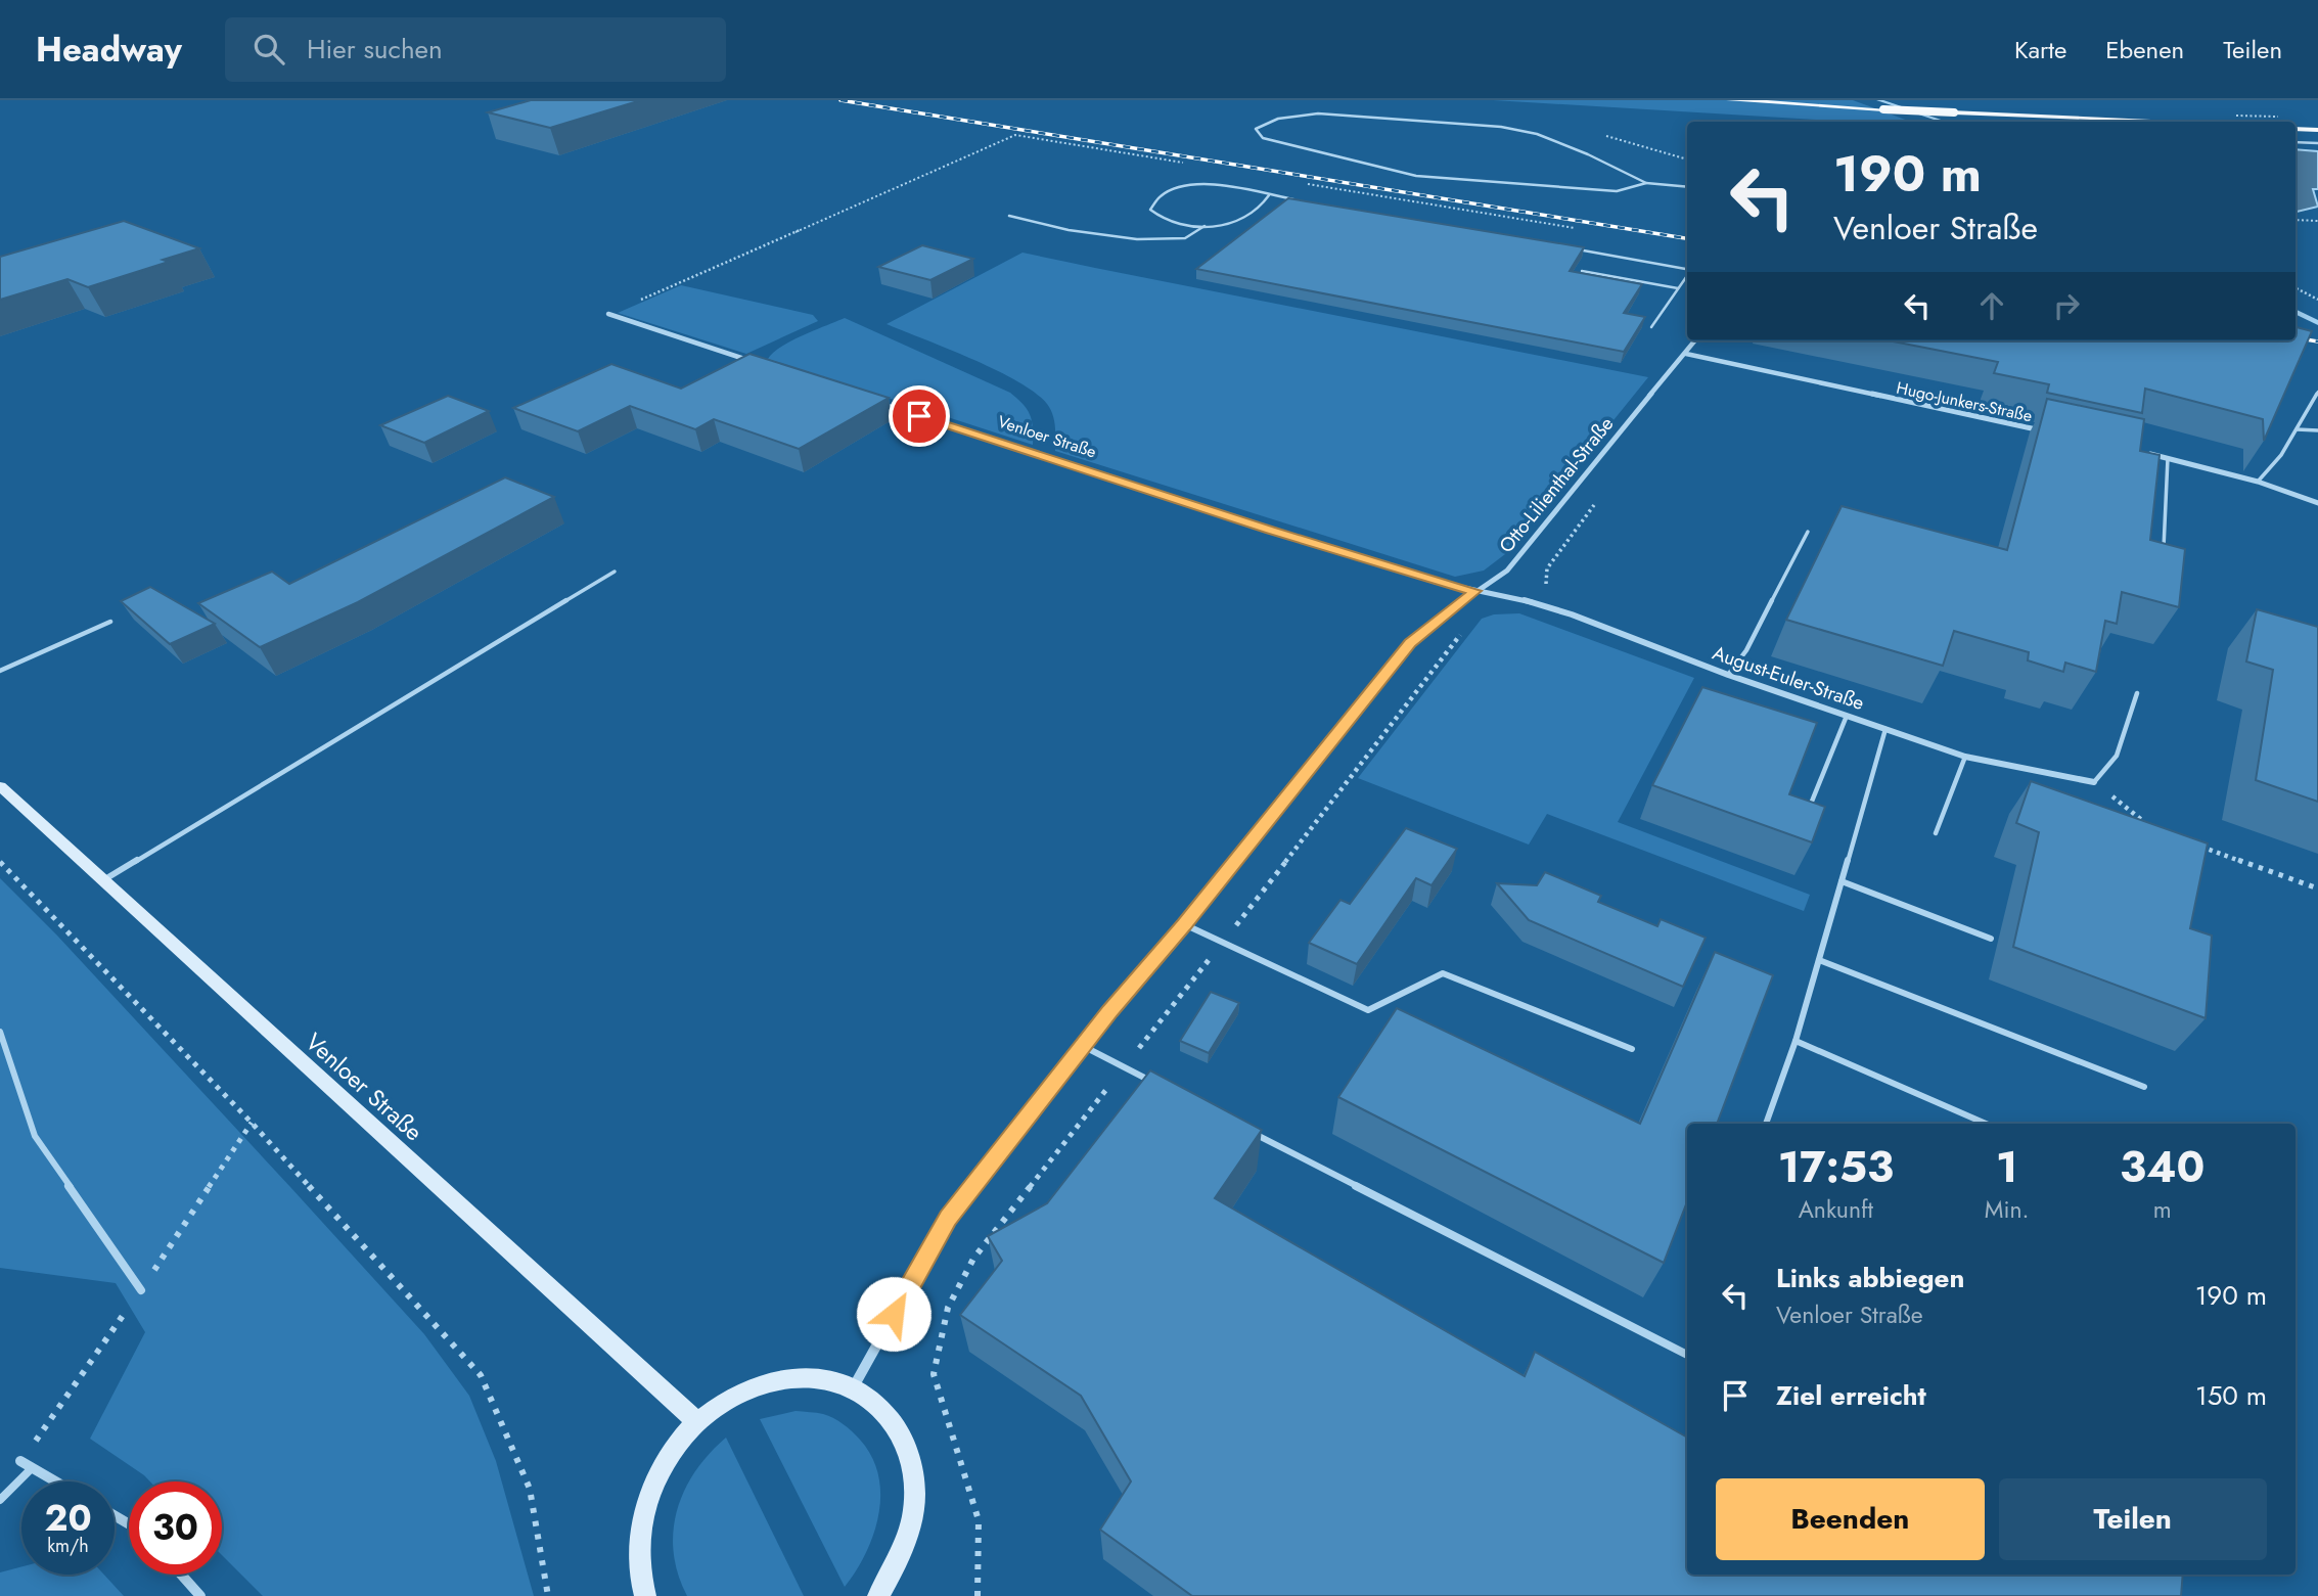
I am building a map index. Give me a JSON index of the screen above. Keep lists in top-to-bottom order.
{
  "streets": {
    "main road": ["Venloer Straße"],
    "street": ["Hugo-Junkers-Straße", "Otto-Lilienthal-Straße", "August-Euler-Straße"]
  },
  "crossings": [
    ["Hugo-Junkers-Straße", "Otto-Lilienthal-Straße"],
    ["Venloer Straße", "Otto-Lilienthal-Straße"],
    ["Venloer Straße", "August-Euler-Straße"],
    ["Otto-Lilienthal-Straße", "August-Euler-Straße"]
  ],
  "page": {
    "header": "Headway",
    "search": "Hier suchen",
    "nav": ["Karte", "Ebenen", "Teilen"],
    "turn": ["190 m", "Venloer Straße"],
    "eta": [
      "17:53",
      "Ankunft",
      "1",
      "Min.",
      "340",
      "m"
    ],
    "list": [
      {
        "name": "Links abbiegen",
        "note": "Venloer Straße",
        "value": "190 m"
      },
      {
        "name": "Ziel erreicht",
        "value": "150 m"
      }
    ],
    "buttons": ["Beenden", "Teilen"],
    "speed": "20 km/h",
    "limit": "30"
  }
}
